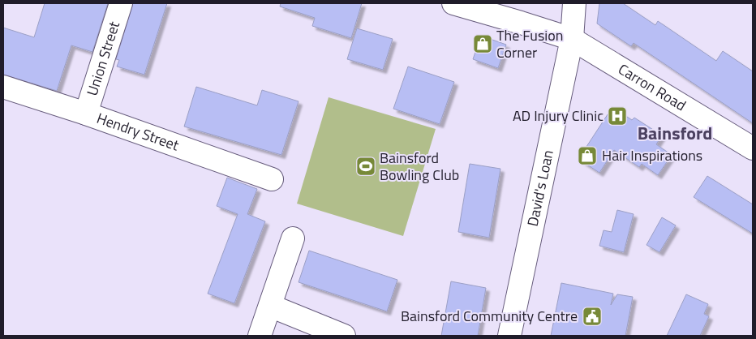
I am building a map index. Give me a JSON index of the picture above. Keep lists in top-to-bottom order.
{
  "streets": {
    "street": [
      "Union Street",
      "Carron Road",
      "Hendry Street",
      "David's Loan"
    ]
  },
  "crossings": [
    ["Union Street", "Hendry Street"],
    ["Carron Road", "David's Loan"]
  ],
  "districts": ["Bainsford"],
  "places": {
    "shop": ["The Fusion Corner", "Hair Inspirations"],
    "hospital": ["AD Injury Clinic"],
    "sports": ["Bainsford Bowling Club"],
    "public building": ["Bainsford Community Centre"]
  }
}
